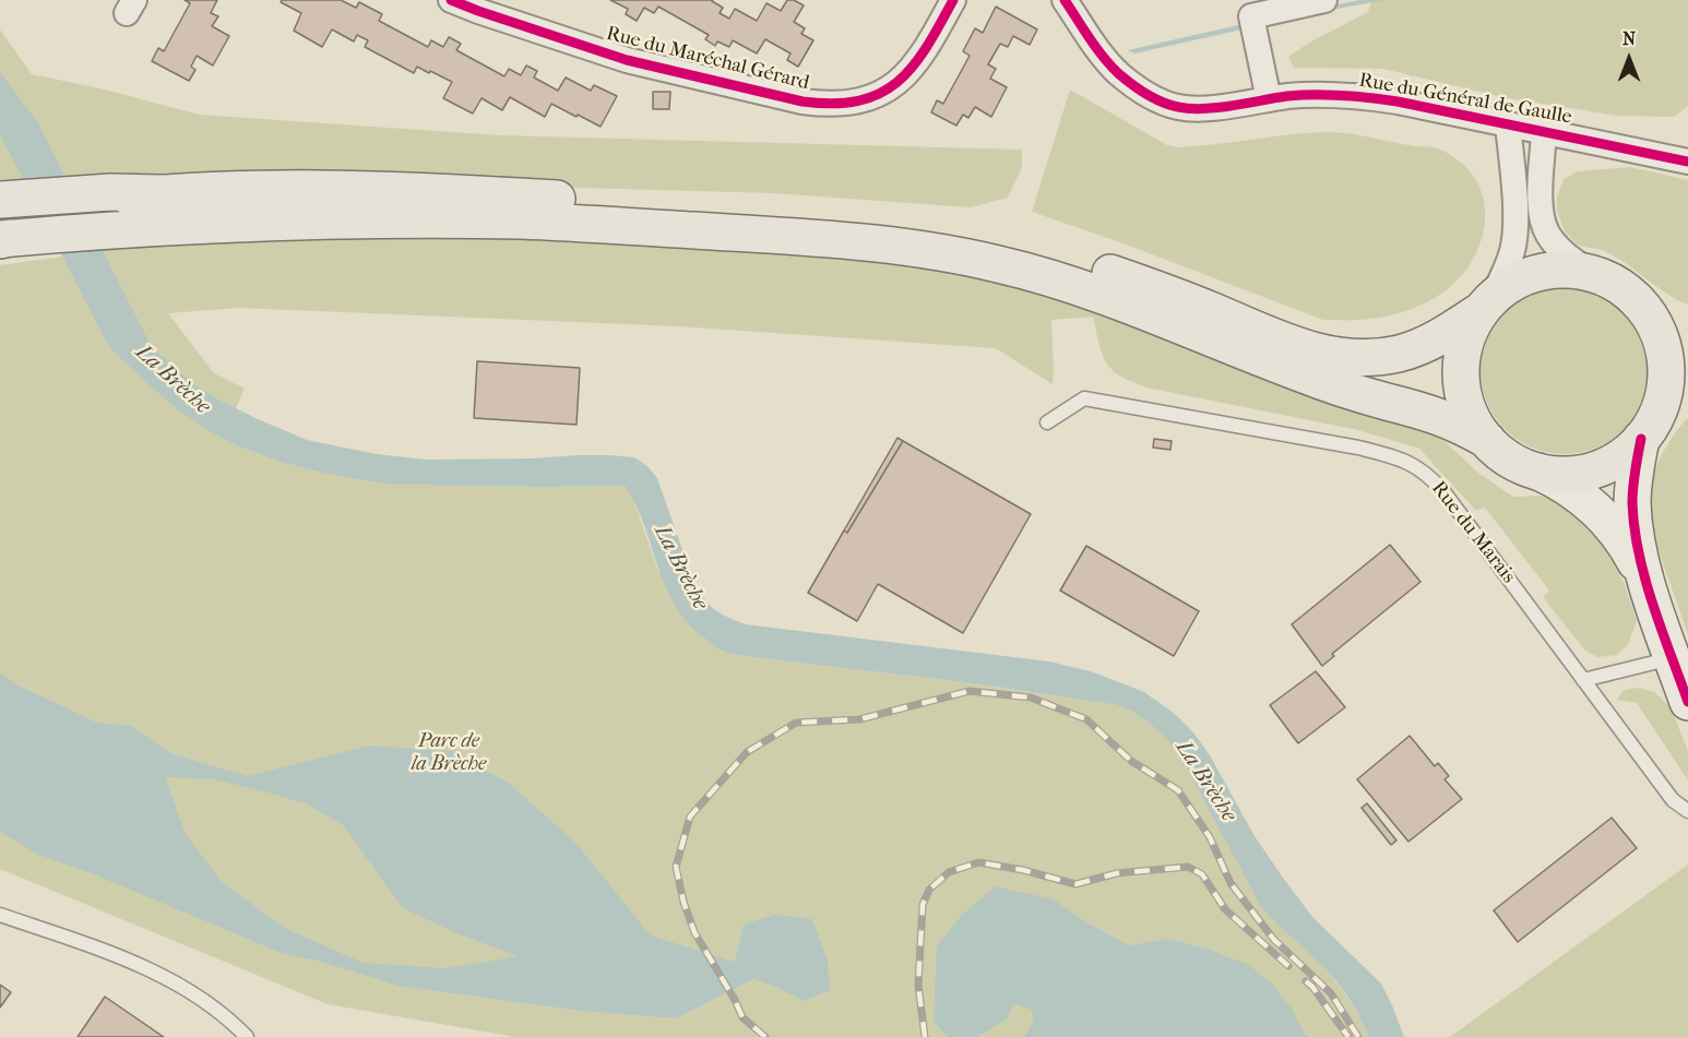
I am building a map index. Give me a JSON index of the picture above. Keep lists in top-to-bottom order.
{
  "streets": {
    "street": ["Rue du Maréchal Gérard", "Rue du Général de Gaulle"],
    "lane": ["Rue du Marais"]
  },
  "water": ["La Brèche"],
  "parks": ["Parc de la Brèche"],
  "north": "top"
}
